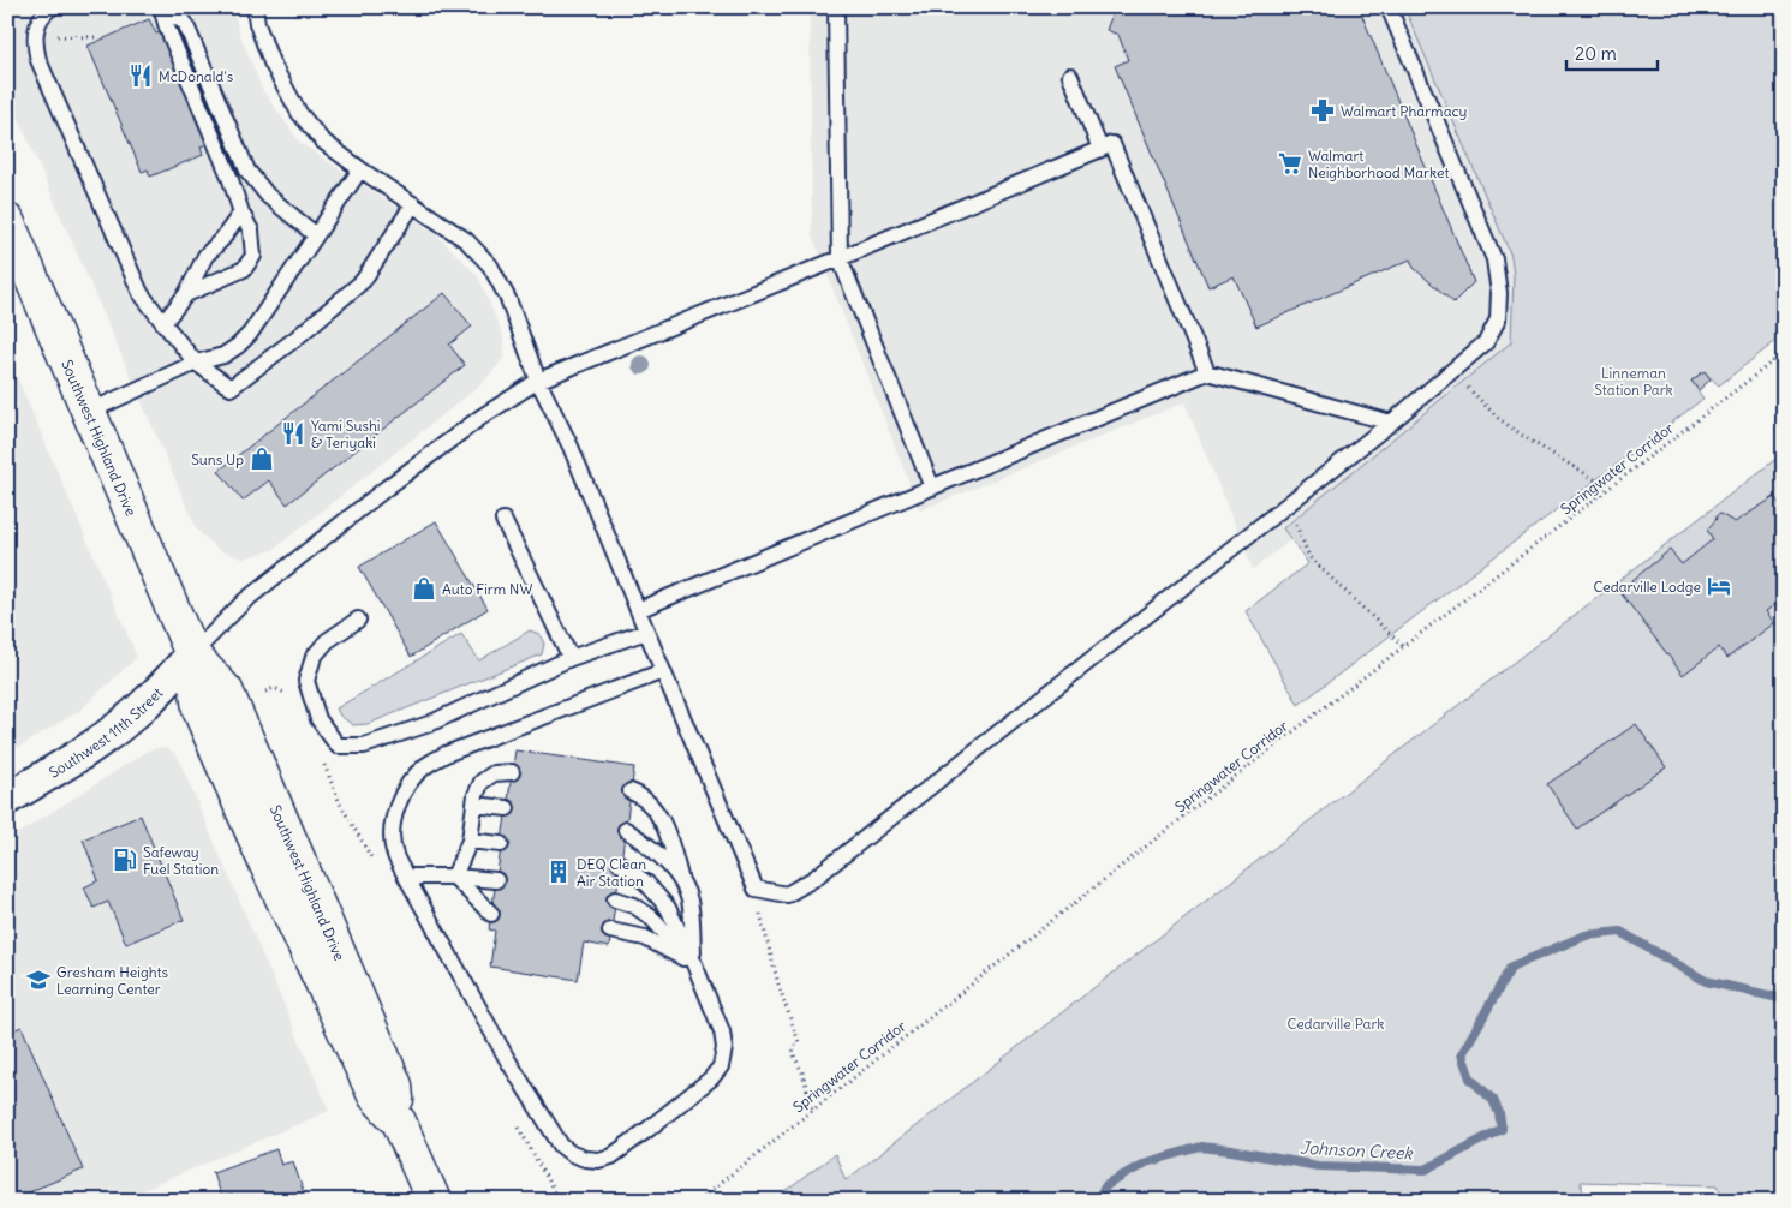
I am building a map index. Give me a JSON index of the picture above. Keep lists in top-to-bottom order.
{
  "streets": {
    "main road": ["Southwest Highland Drive"],
    "street": ["Southwest 11th Street"],
    "path": ["Springwater Corridor"]
  },
  "crossings": [
    ["Southwest Highland Drive", "Southwest 11th Street"]
  ],
  "water": ["Johnson Creek"],
  "parks": ["Linneman Station Park", "Cedarville Park"],
  "places": {
    "restaurant": ["McDonald's", "Yami Sushi & Teriyaki"],
    "pharmacy": ["Walmart Pharmacy"],
    "supermarket": ["Walmart Neighborhood Market"],
    "shop": ["Suns Up", "Auto Firm NW"],
    "hotel": ["Cedarville Lodge"],
    "fuel station": ["Safeway Fuel Station"],
    "building": ["DEQ Clean Air Station"],
    "school or university": ["Gresham Heights Learning Center"]
  },
  "scale_bar": "20 m"
}
